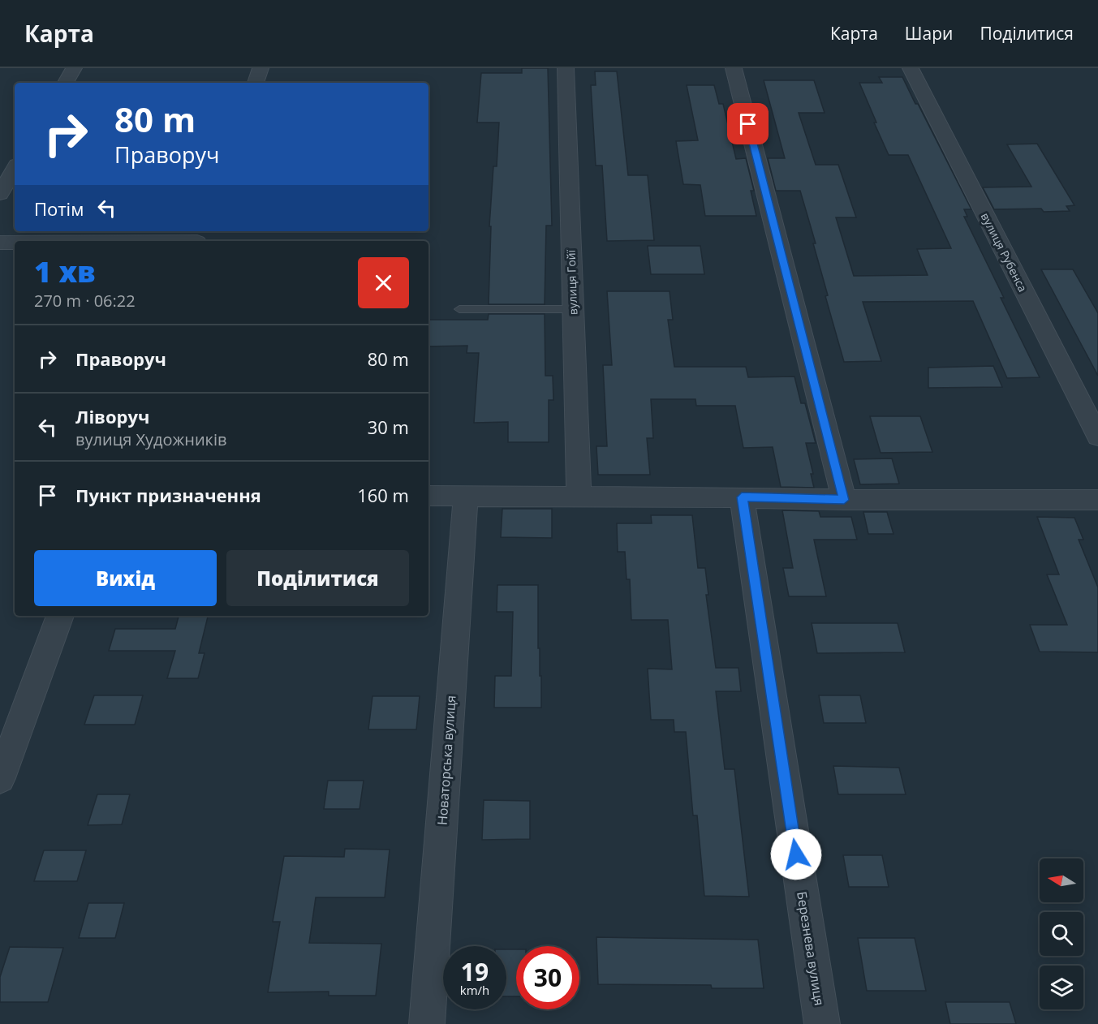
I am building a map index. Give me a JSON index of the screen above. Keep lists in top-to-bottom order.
{
  "streets": {
    "street": [
      "вулиця Рубенса",
      "вулиця Гойї",
      "Новаторська вулиця",
      "Березнева вулиця"
    ]
  },
  "north": "left",
  "page": {
    "header": "Карта",
    "nav": ["Карта", "Шари", "Поділитися"],
    "turn": ["80 m", "Праворуч"],
    "then": "Потім",
    "heading": ["1 хв", "270 m · 06:22"],
    "list": [
      {
        "name": "Праворуч",
        "value": "80 m"
      },
      {
        "name": "Ліворуч",
        "note": "вулиця Художників",
        "value": "30 m"
      },
      {
        "name": "Пункт призначення",
        "value": "160 m"
      }
    ],
    "buttons": ["Вихід", "Поділитися"],
    "speed": "19 km/h",
    "limit": "30"
  }
}
